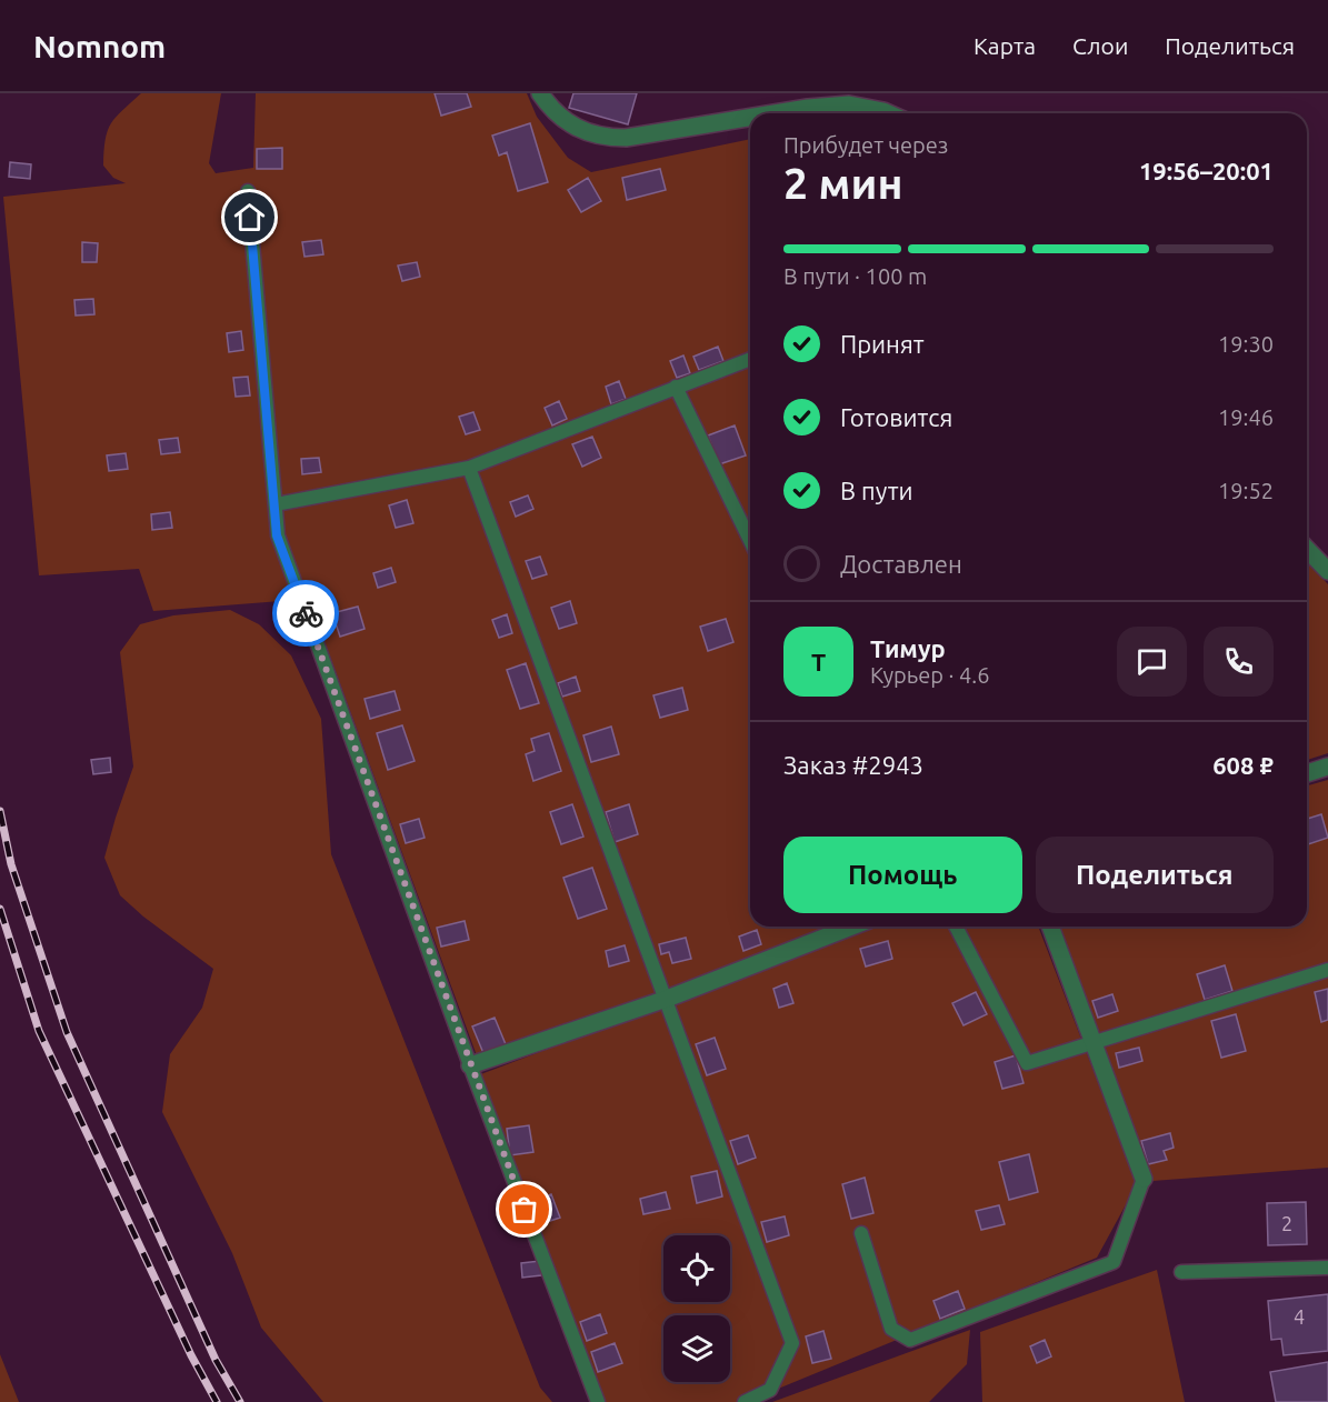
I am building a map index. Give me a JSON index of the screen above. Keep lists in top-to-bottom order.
{
  "house_numbers": ["2", "4"],
  "page": {
    "header": "Nomnom",
    "nav": ["Карта", "Слои", "Поделиться"],
    "heading": ["2 мин", "Прибудет через", "19:56–20:01"],
    "panel": [
      "Тимур",
      "Курьер · 4.6",
      "Заказ #2943",
      "608 ₽"
    ],
    "bar": "В пути · 100 m",
    "list": [
      ["Принят", "19:30"],
      ["Готовится", "19:46"],
      ["В пути", "19:52"],
      "Доставлен"
    ],
    "round": "Т",
    "buttons": ["Помощь", "Поделиться"]
  }
}
